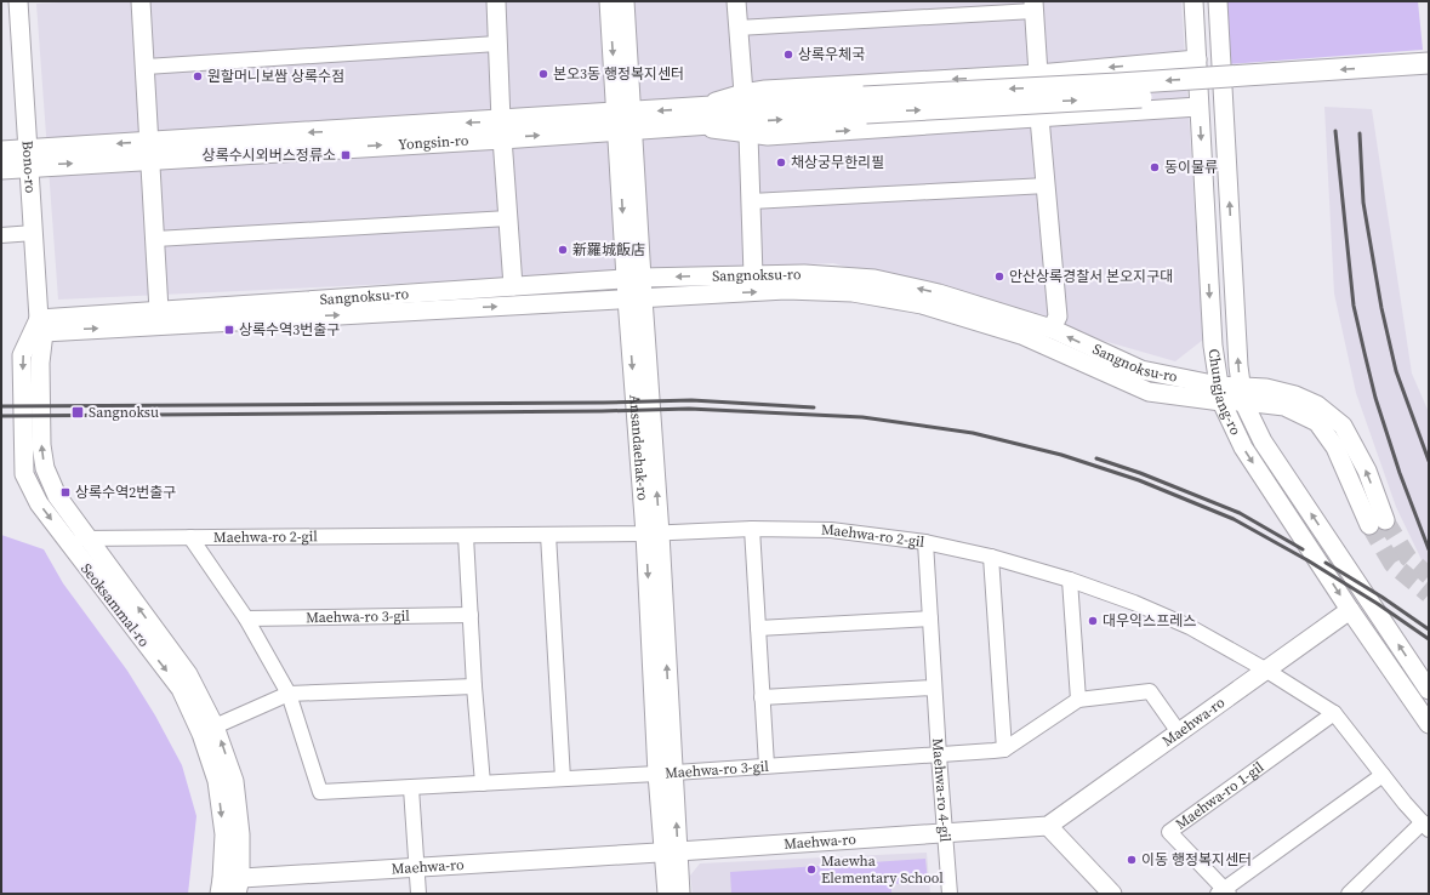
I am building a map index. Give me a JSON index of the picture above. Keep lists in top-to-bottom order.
{
  "streets": {
    "main road": ["Yongsin-ro"],
    "street": [
      "Bono-ro",
      "Sangnoksu-ro",
      "Chungjang-ro",
      "Ansandaehak-ro",
      "Maehwa-ro 2-gil",
      "Seoksammal-ro",
      "Maehwa-ro 3-gil",
      "Maehwa-ro",
      "Maehwa-ro 4-gil",
      "Maehwa-ro 1-gil"
    ]
  },
  "crossings": [
    ["Yongsin-ro", "Bono-ro"],
    ["Yongsin-ro", "Ansandaehak-ro"],
    ["Bono-ro", "Sangnoksu-ro"],
    ["Bono-ro", "Seoksammal-ro"],
    ["Sangnoksu-ro", "Chungjang-ro"],
    ["Sangnoksu-ro", "Ansandaehak-ro"],
    ["Sangnoksu-ro", "Seoksammal-ro"],
    ["Chungjang-ro", "Maehwa-ro"],
    ["Ansandaehak-ro", "Maehwa-ro 2-gil"],
    ["Ansandaehak-ro", "Maehwa-ro 3-gil"],
    ["Ansandaehak-ro", "Maehwa-ro"],
    ["Maehwa-ro 2-gil", "Seoksammal-ro"],
    ["Maehwa-ro 2-gil", "Maehwa-ro 3-gil"],
    ["Maehwa-ro 2-gil", "Maehwa-ro"],
    ["Maehwa-ro 2-gil", "Maehwa-ro 4-gil"],
    ["Seoksammal-ro", "Maehwa-ro"],
    ["Maehwa-ro 3-gil", "Maehwa-ro"],
    ["Maehwa-ro 3-gil", "Maehwa-ro 4-gil"],
    ["Maehwa-ro", "Maehwa-ro 4-gil"]
  ],
  "places": {
    "other": [
      "상록우체국",
      "본오3동 행정복지센터",
      "원할머니보쌈 상록수점",
      "채상궁무한리필",
      "동이물류",
      "新羅城飯店",
      "안산상록경찰서 본오지구대",
      "대우익스프레스",
      "이동 행정복지센터",
      "Maewha Elementary School"
    ],
    "transit": [
      "상록수시외버스정류소",
      "상록수역3번출구",
      "Sangnoksu",
      "상록수역2번출구"
    ]
  }
}
